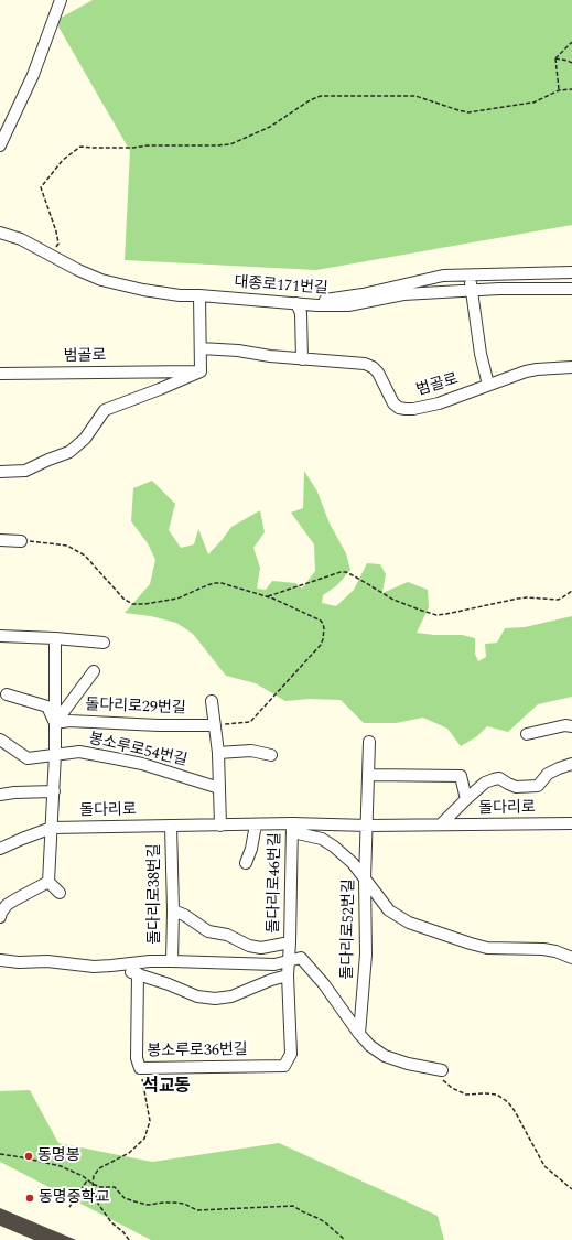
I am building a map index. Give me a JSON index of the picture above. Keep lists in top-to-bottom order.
{
  "streets": {
    "street": [
      "대종로171번길",
      "범골로",
      "돌다리로29번길",
      "봉소루로54번길",
      "돌다리로",
      "돌다리로46번길",
      "돌다리로38번길",
      "돌다리로52번길",
      "봉소루로36번길"
    ]
  },
  "crossings": [
    ["돌다리로", "돌다리로46번길"],
    ["돌다리로", "돌다리로38번길"],
    ["돌다리로", "돌다리로52번길"],
    ["돌다리로46번길", "돌다리로38번길"],
    ["돌다리로46번길", "봉소루로36번길"]
  ],
  "districts": ["석교동"],
  "places": ["동명봉", "동명중학교"]
}
